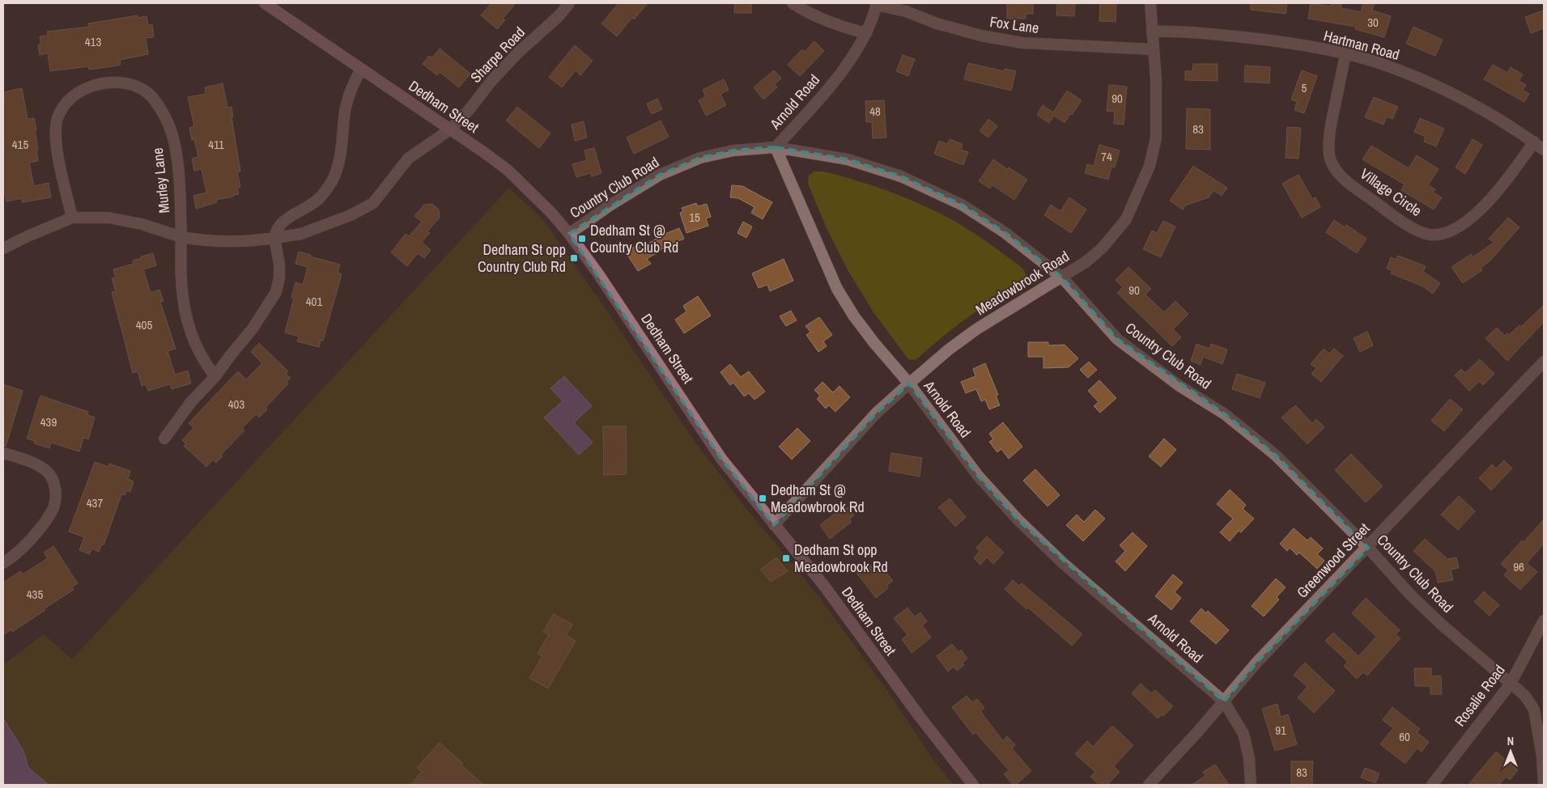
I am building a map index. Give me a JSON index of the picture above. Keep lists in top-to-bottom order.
{
  "streets": {
    "main road": ["Dedham Street"],
    "street": [
      "Fox Lane",
      "Hartman Road",
      "Sharpe Road",
      "Arnold Road",
      "Murley Lane",
      "Country Club Road",
      "Village Circle",
      "Meadowbrook Road",
      "Greenwood Street",
      "Rosalie Road"
    ]
  },
  "crossings": [
    ["Fox Lane", "Arnold Road"],
    ["Fox Lane", "Meadowbrook Road"],
    ["Hartman Road", "Village Circle"],
    ["Hartman Road", "Meadowbrook Road"],
    ["Sharpe Road", "Dedham Street"],
    ["Sharpe Road", "Murley Lane"],
    ["Arnold Road", "Country Club Road"],
    ["Arnold Road", "Meadowbrook Road"],
    ["Arnold Road", "Greenwood Street"],
    ["Dedham Street", "Murley Lane"],
    ["Dedham Street", "Country Club Road"],
    ["Dedham Street", "Meadowbrook Road"],
    ["Country Club Road", "Meadowbrook Road"],
    ["Country Club Road", "Greenwood Street"],
    ["Country Club Road", "Rosalie Road"]
  ],
  "places": {
    "transit": [
      "Dedham St @ Country Club Rd",
      "Dedham St opp Country Club Rd",
      "Dedham St @ Meadowbrook Rd",
      "Dedham St opp Meadowbrook Rd"
    ]
  },
  "house_numbers": [
    "30",
    "413",
    "5",
    "90",
    "48",
    "83",
    "415",
    "411",
    "74",
    "15",
    "90",
    "401",
    "405",
    "403",
    "439",
    "437",
    "96",
    "435",
    "91",
    "60",
    "83"
  ],
  "north": "top"
}
